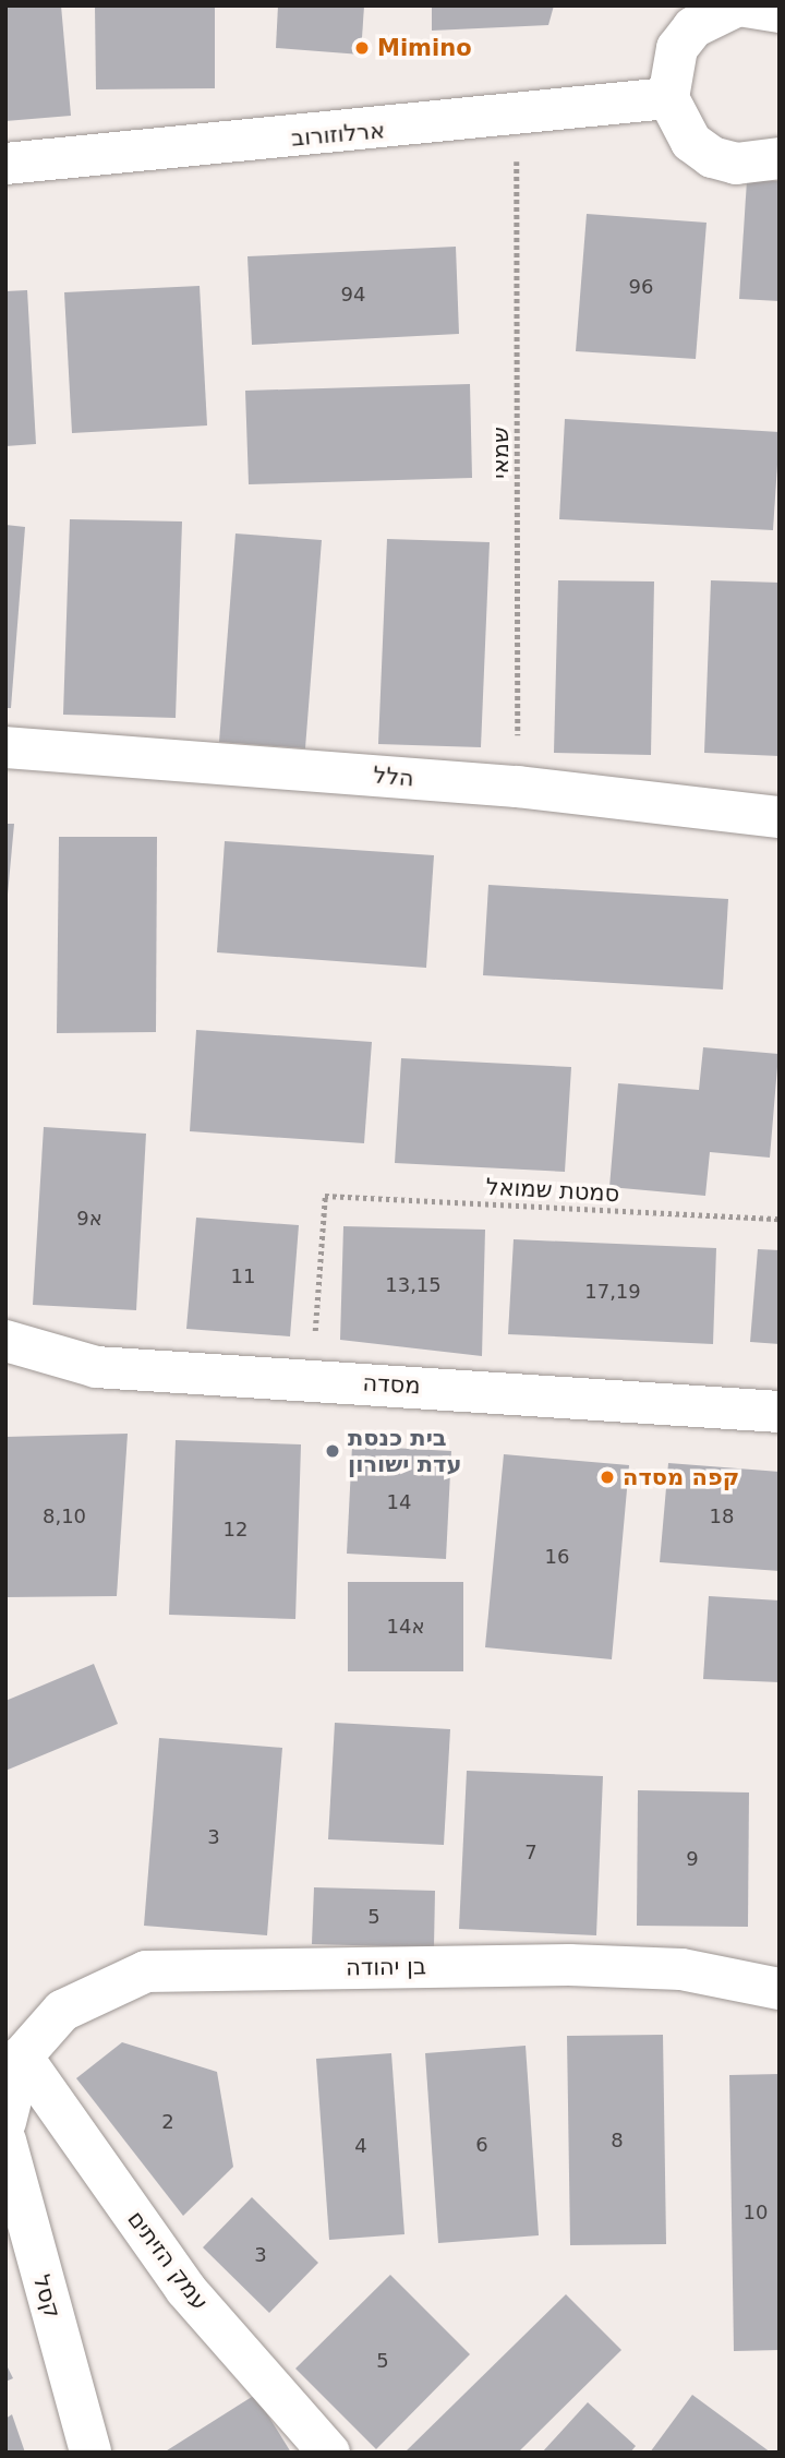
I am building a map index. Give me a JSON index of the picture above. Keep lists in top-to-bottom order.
{
  "streets": {
    "street": [
      "ארלוזורוב",
      "הלל",
      "מסדה",
      "בן יהודה",
      "עמק הזיתים",
      "קסל"
    ],
    "path": ["שמאי", "סמטת שמואל"]
  },
  "crossings": [
    ["ארלוזורוב", "שמאי"],
    ["שמאי", "הלל"],
    ["סמטת שמואל", "מסדה"],
    ["בן יהודה", "עמק הזיתים"]
  ],
  "places": ["Mimino", "בית כנסת עדת ישורון", "קפה מסדה"],
  "house_numbers": [
    "96",
    "94",
    "9א",
    "11",
    "13,15",
    "17,19",
    "14",
    "8,10",
    "18",
    "12",
    "16",
    "14א",
    "3",
    "7",
    "9",
    "5",
    "2",
    "8",
    "6",
    "4",
    "10",
    "3",
    "5"
  ]
}
